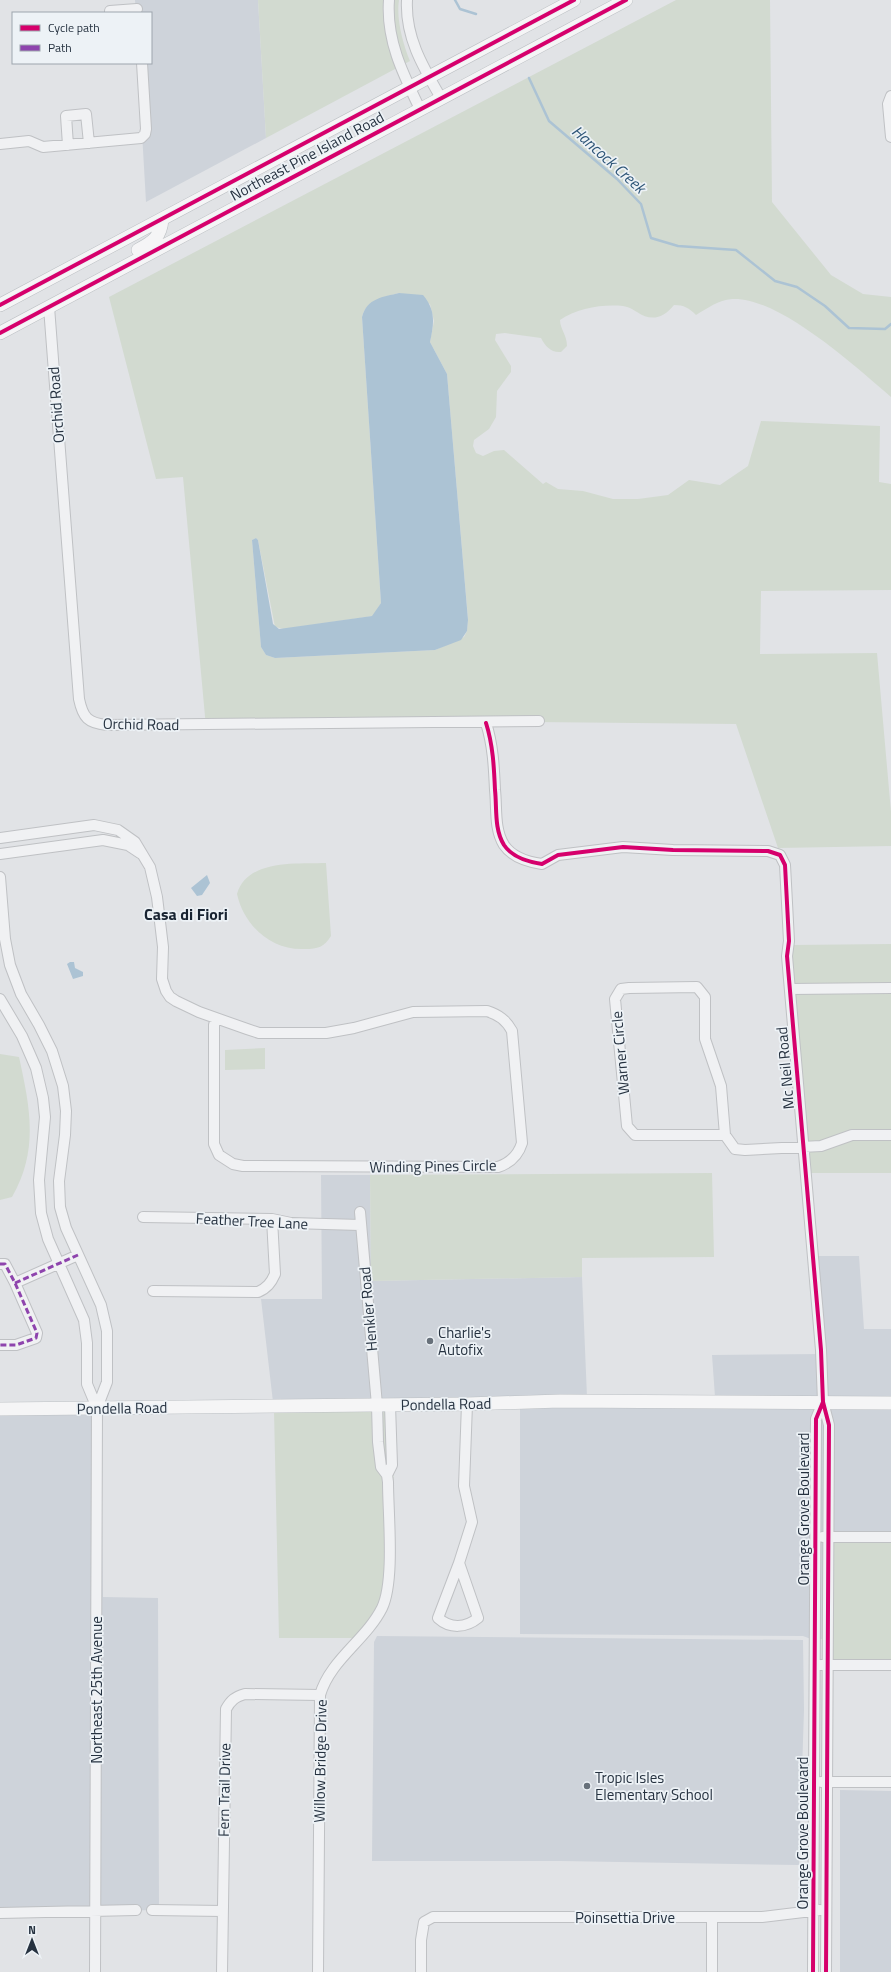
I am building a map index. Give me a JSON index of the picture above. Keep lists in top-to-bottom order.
{
  "streets": {
    "main road": ["Northeast Pine Island Road", "Pondella Road"],
    "street": [
      "Orchid Road",
      "Warner Circle",
      "Mc Neil Road",
      "Winding Pines Circle",
      "Feather Tree Lane",
      "Henkler Road",
      "Orange Grove Boulevard",
      "Northeast 25th Avenue",
      "Willow Bridge Drive",
      "Fern Trail Drive",
      "Poinsettia Drive"
    ]
  },
  "crossings": [
    ["Northeast Pine Island Road", "Orchid Road"],
    ["Orchid Road", "Mc Neil Road"],
    ["Mc Neil Road", "Pondella Road"],
    ["Mc Neil Road", "Orange Grove Boulevard"],
    ["Feather Tree Lane", "Henkler Road"],
    ["Henkler Road", "Pondella Road"],
    ["Henkler Road", "Willow Bridge Drive"],
    ["Pondella Road", "Orange Grove Boulevard"],
    ["Pondella Road", "Northeast 25th Avenue"],
    ["Pondella Road", "Willow Bridge Drive"],
    ["Orange Grove Boulevard", "Poinsettia Drive"],
    ["Willow Bridge Drive", "Fern Trail Drive"]
  ],
  "districts": ["Casa di Fiori"],
  "water": ["Hancock Creek"],
  "places": ["Charlie's Autofix", "Tropic Isles Elementary School"],
  "legend": ["Cycle path", "Path"],
  "north": "top"
}
